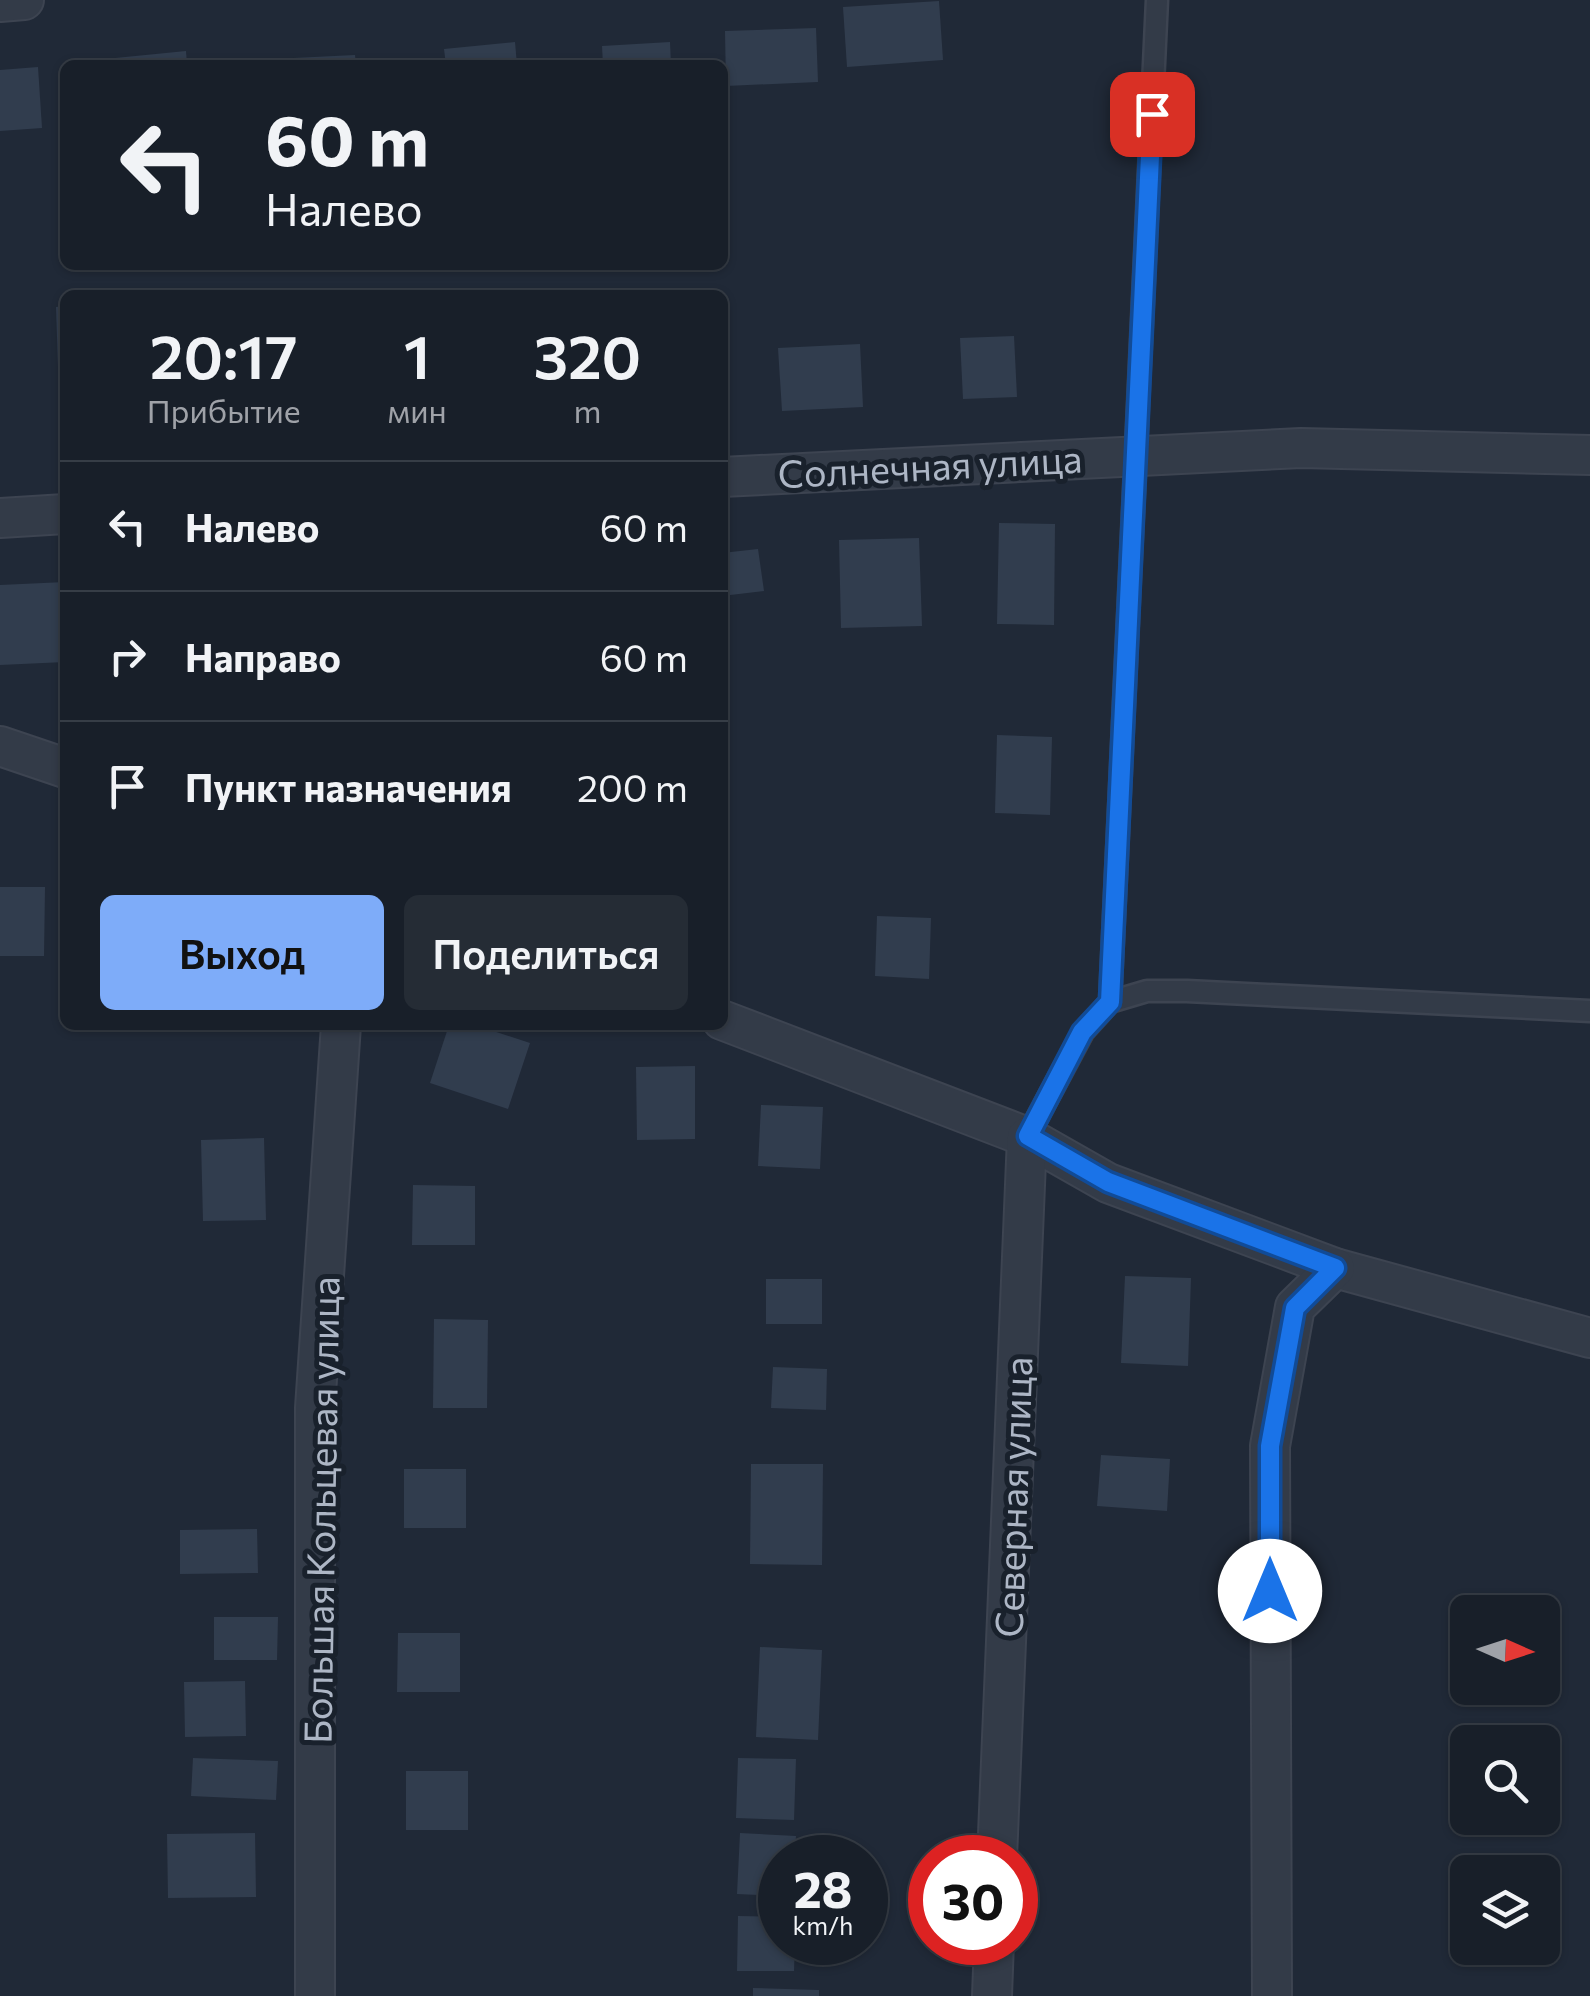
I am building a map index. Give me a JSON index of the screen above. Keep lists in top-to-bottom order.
{
  "streets": {
    "street": ["Солнечная улица", "Северная улица", "Большая Кольцевая улица"]
  },
  "north": "right",
  "page": {
    "turn": ["60 m", "Налево"],
    "eta": [
      "20:17",
      "Прибытие",
      "1",
      "мин",
      "320",
      "m"
    ],
    "list": [
      {
        "name": "Налево",
        "value": "60 m"
      },
      {
        "name": "Направо",
        "value": "60 m"
      },
      {
        "name": "Пункт назначения",
        "value": "200 m"
      }
    ],
    "buttons": ["Выход", "Поделиться"],
    "speed": "28 km/h",
    "limit": "30"
  }
}
